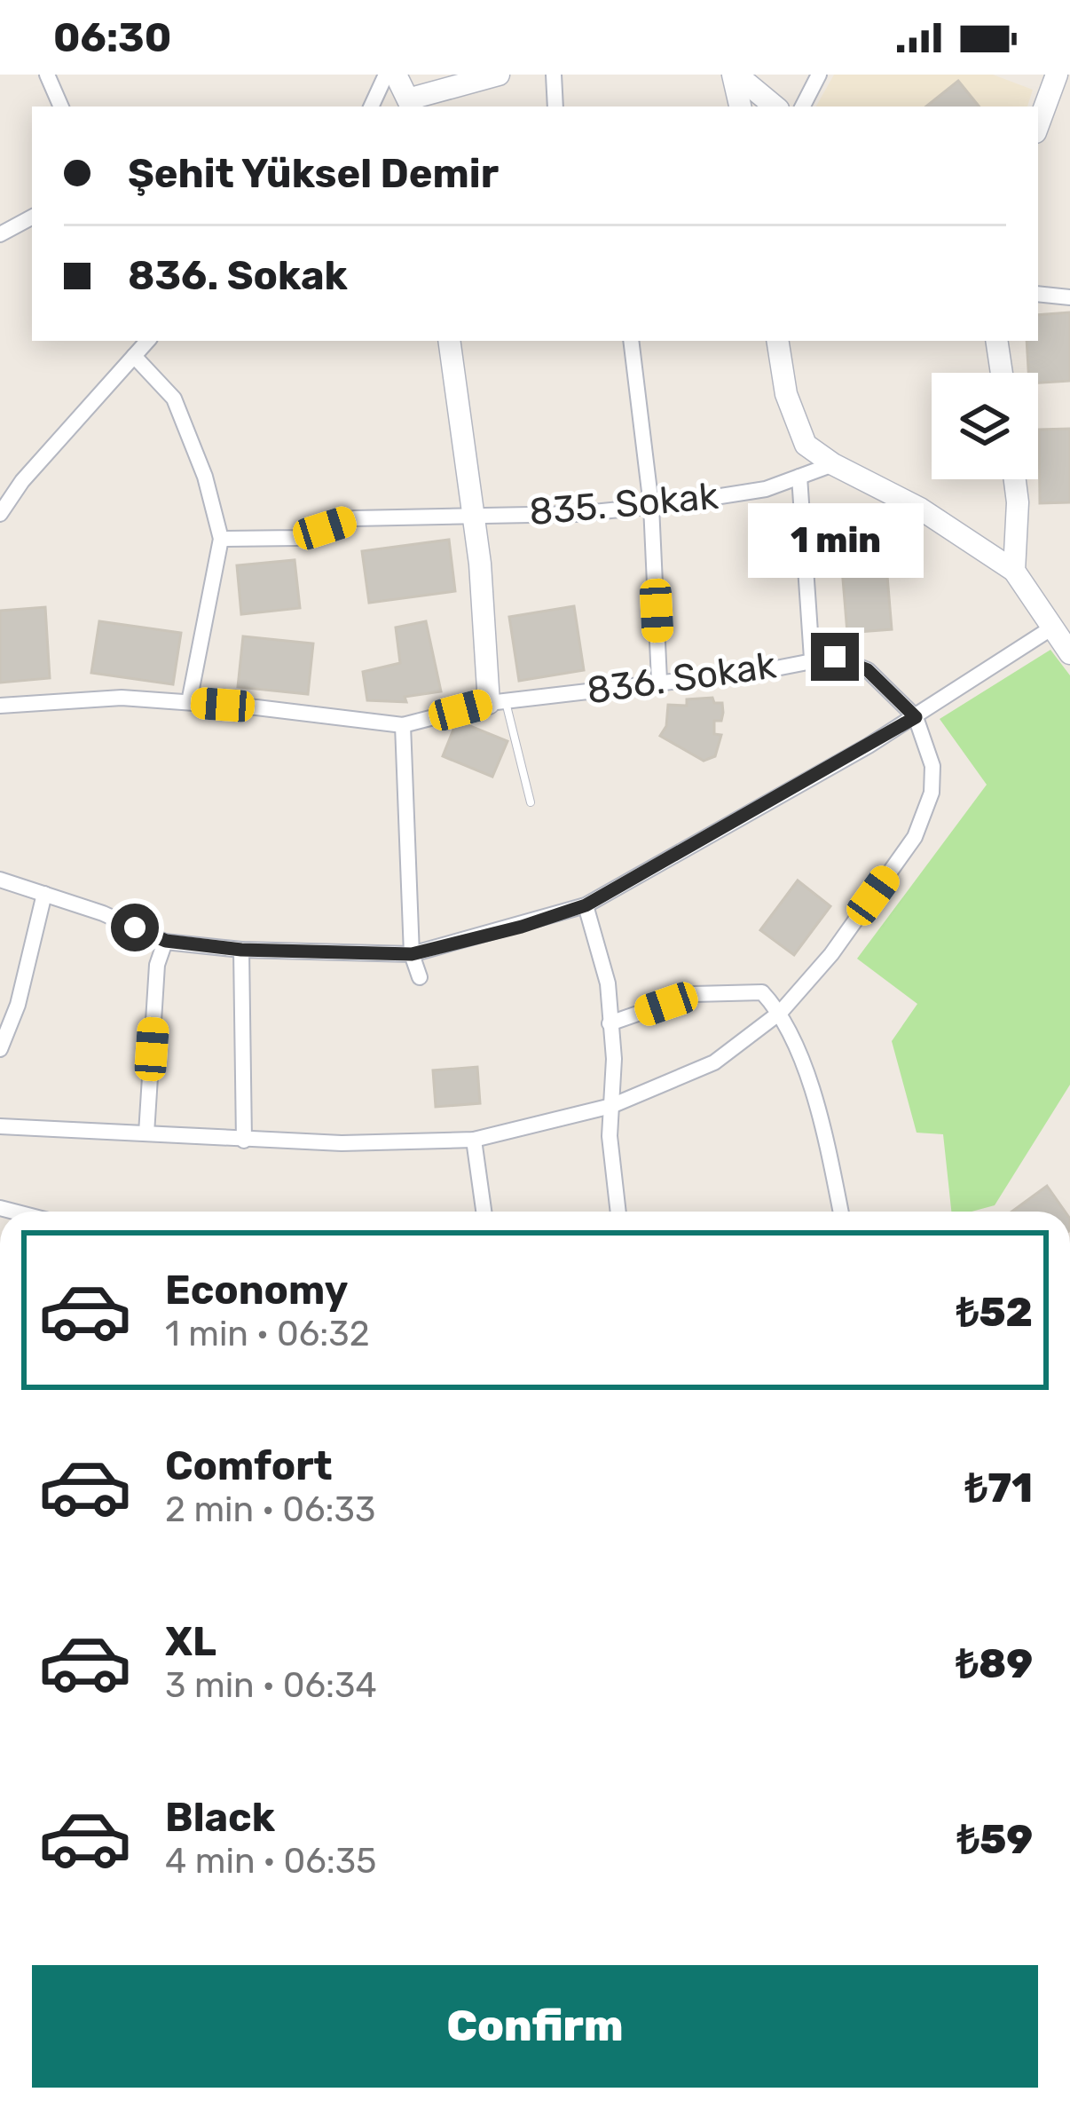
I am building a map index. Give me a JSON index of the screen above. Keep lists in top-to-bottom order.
{
  "streets": {
    "street": ["835. Sokak", "836. Sokak"]
  },
  "page": {
    "status": "06:30",
    "banner": ["Şehit Yüksel Demir", "836. Sokak"],
    "bubble": "1 min",
    "list": [
      {
        "name": "Economy",
        "note": "1 min · 06:32",
        "value": "₺52"
      },
      {
        "name": "Comfort",
        "note": "2 min · 06:33",
        "value": "₺71"
      },
      {
        "name": "XL",
        "note": "3 min · 06:34",
        "value": "₺89"
      },
      {
        "name": "Black",
        "note": "4 min · 06:35",
        "value": "₺59"
      }
    ],
    "buttons": "Confirm"
  }
}
